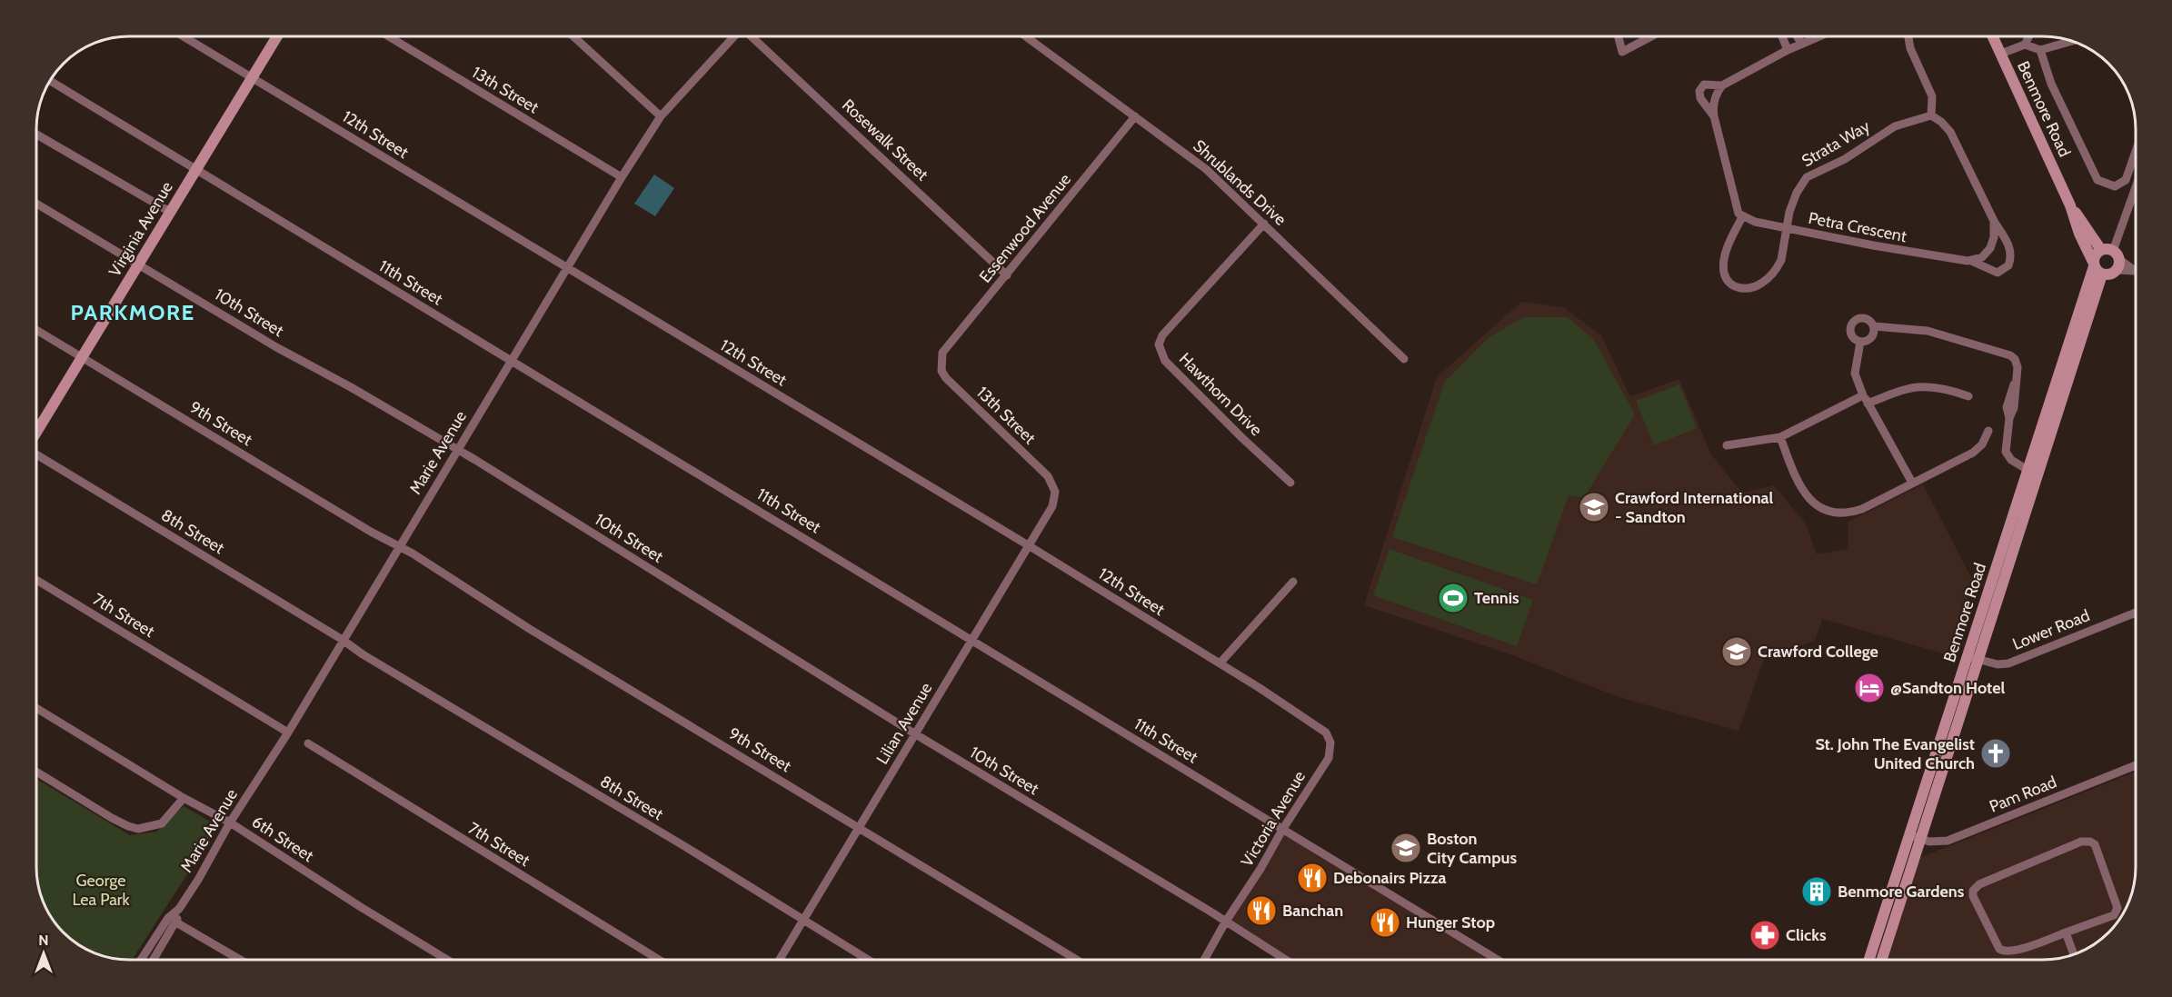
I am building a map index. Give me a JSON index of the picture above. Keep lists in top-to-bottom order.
{
  "streets": {
    "street": [
      "13th Street",
      "Benmore Road",
      "12th Street",
      "Rosewalk Street",
      "Strata Way",
      "Shrublands Drive",
      "Petra Crescent",
      "Essenwood Avenue",
      "Virginia Avenue",
      "11th Street",
      "10th Street",
      "Hawthorn Drive",
      "9th Street",
      "Marie Avenue",
      "8th Street",
      "7th Street",
      "Lower Road",
      "Lilian Avenue",
      "Pam Road",
      "Victoria Avenue",
      "6th Street"
    ]
  },
  "crossings": [
    ["13th Street", "Essenwood Avenue"],
    ["13th Street", "Marie Avenue"],
    ["13th Street", "Lilian Avenue"],
    ["Benmore Road", "Lower Road"],
    ["Benmore Road", "Pam Road"],
    ["12th Street", "Virginia Avenue"],
    ["12th Street", "Marie Avenue"],
    ["12th Street", "Lilian Avenue"],
    ["12th Street", "Victoria Avenue"],
    ["Rosewalk Street", "Essenwood Avenue"],
    ["Strata Way", "Petra Crescent"],
    ["Shrublands Drive", "Essenwood Avenue"],
    ["Shrublands Drive", "Hawthorn Drive"],
    ["Virginia Avenue", "11th Street"],
    ["Virginia Avenue", "10th Street"],
    ["Virginia Avenue", "9th Street"],
    ["11th Street", "Marie Avenue"],
    ["11th Street", "Lilian Avenue"],
    ["11th Street", "Victoria Avenue"],
    ["10th Street", "Marie Avenue"],
    ["10th Street", "Lilian Avenue"],
    ["10th Street", "Victoria Avenue"],
    ["9th Street", "Marie Avenue"],
    ["9th Street", "Lilian Avenue"],
    ["Marie Avenue", "8th Street"],
    ["Marie Avenue", "7th Street"],
    ["Marie Avenue", "6th Street"],
    ["8th Street", "Lilian Avenue"]
  ],
  "districts": ["PARKMORE"],
  "parks": ["George Lea Park"],
  "places": {
    "school or university": ["Crawford International - Sandton", "Crawford College", "Boston City Campus"],
    "sports": ["Tennis"],
    "hotel": ["@Sandton Hotel"],
    "church": ["St. John The Evangelist United Church"],
    "restaurant": ["Debonairs Pizza", "Banchan", "Hunger Stop"],
    "building": ["Benmore Gardens"],
    "pharmacy": ["Clicks"]
  },
  "north": "top"
}
